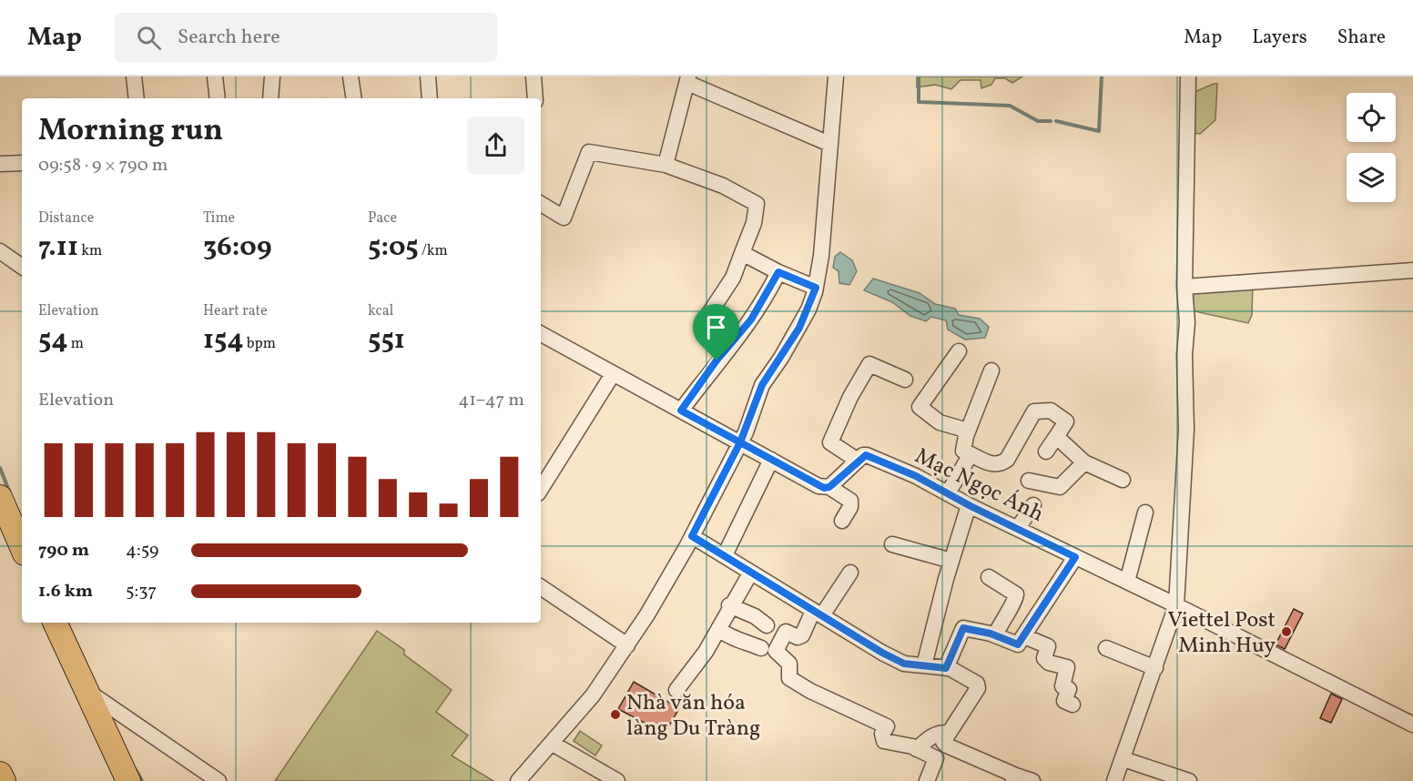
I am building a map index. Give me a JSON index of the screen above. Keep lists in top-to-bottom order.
{
  "streets": {
    "street": ["Mạc Ngọc Ánh"]
  },
  "places": ["Viettel Post Minh Huy", "Nhà văn hóa làng Du Tràng"],
  "page": {
    "header": "Map",
    "search": "Search here",
    "nav": ["Map", "Layers", "Share"],
    "heading": ["Morning run", "09:58 · 9 × 790 m"],
    "stats": [
      ["Distance", "7.11 km"],
      ["Time", "36:09"],
      ["Pace", "5:05 /km"],
      ["Elevation", "54 m"],
      ["Heart rate", "154 bpm"],
      ["kcal", "551"]
    ],
    "chart": ["Elevation", "41–47 m"],
    "list": [
      {
        "name": "790 m",
        "note": "4:59"
      },
      {
        "name": "1.6 km",
        "note": "5:37"
      }
    ]
  }
}
